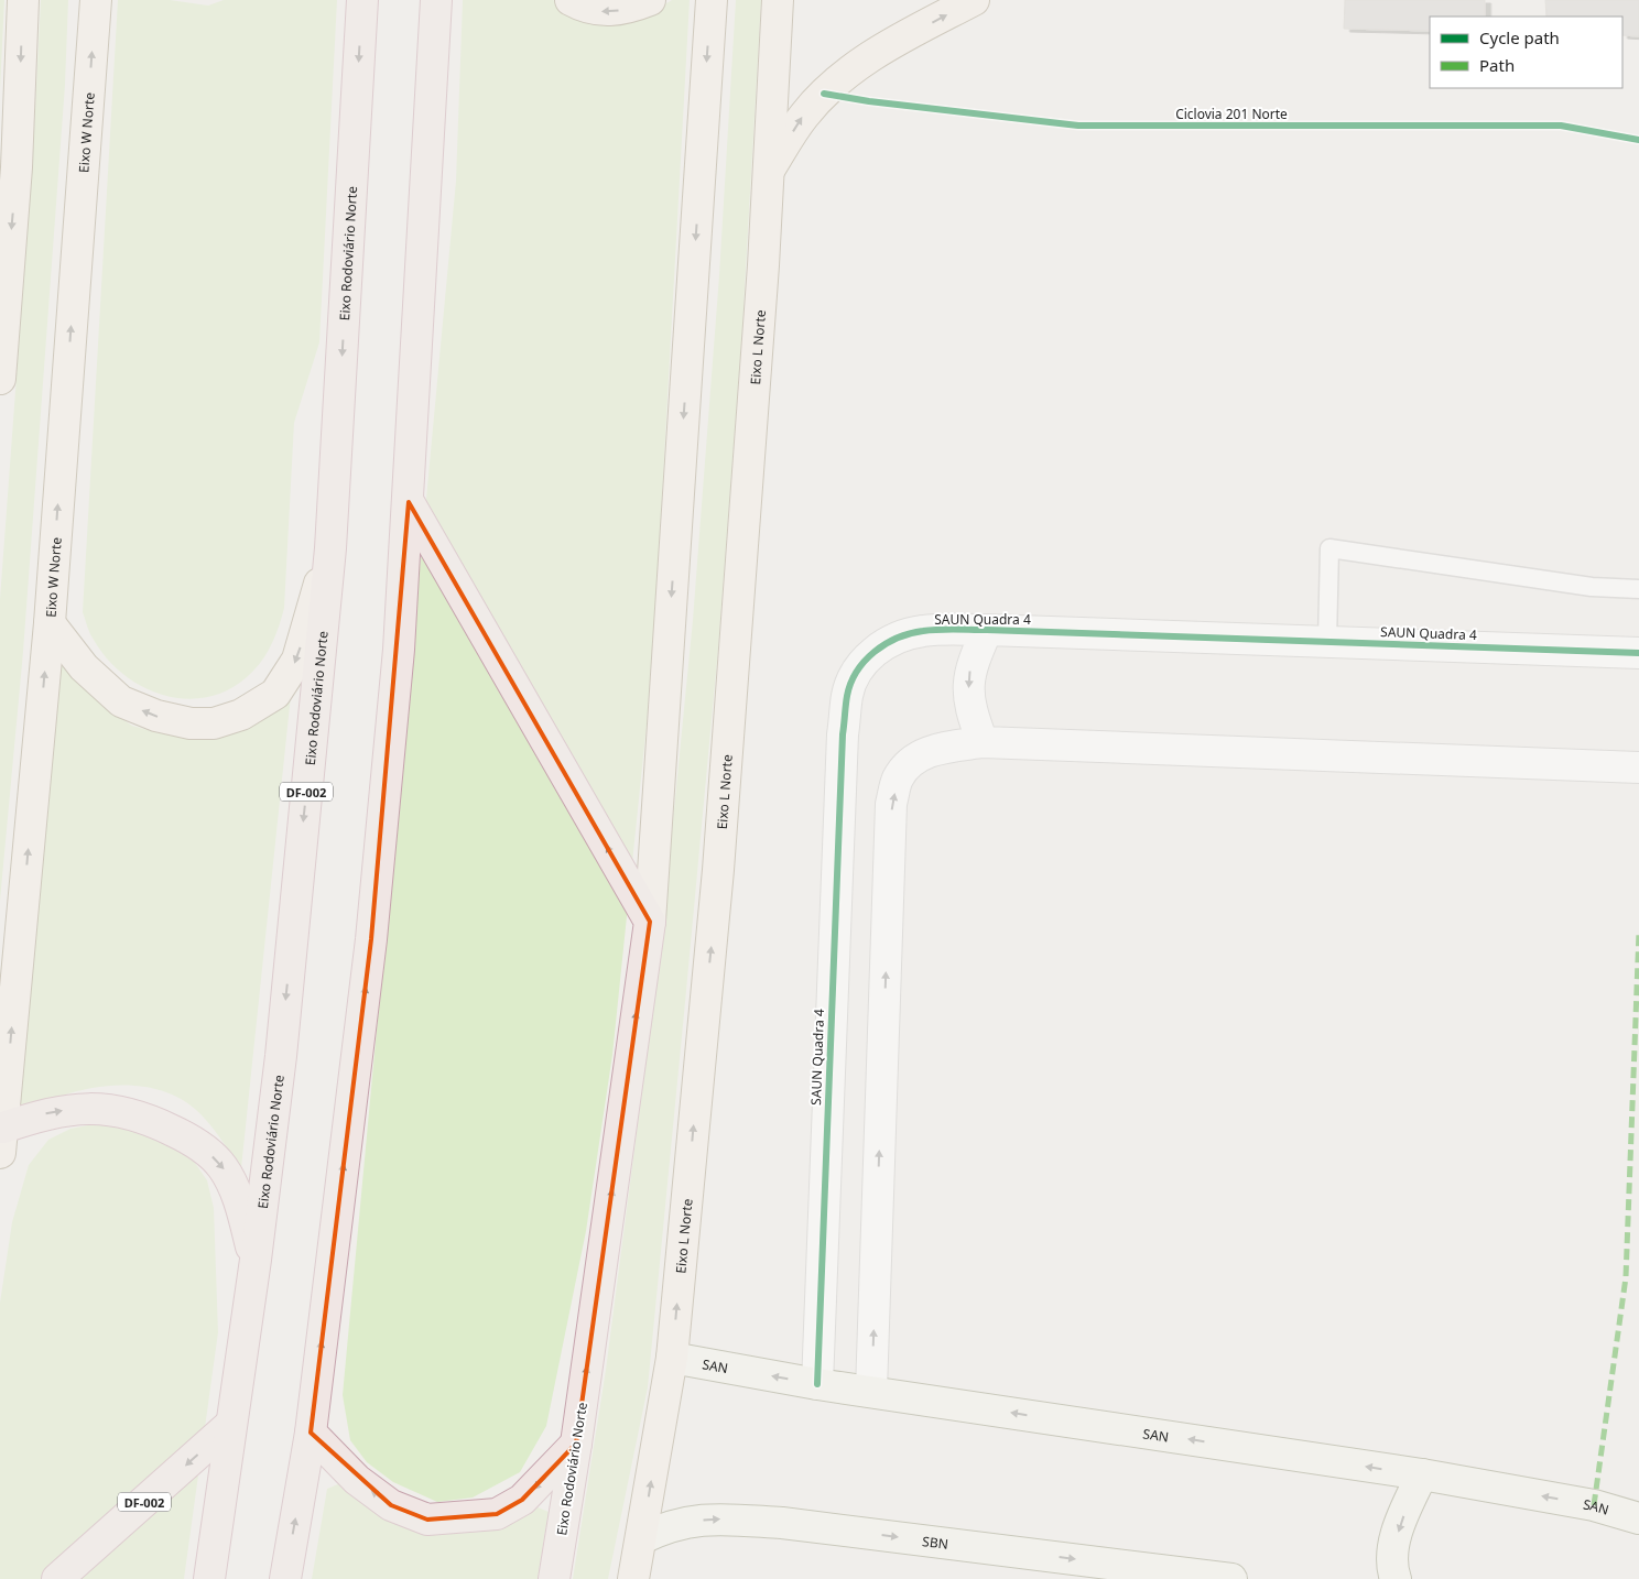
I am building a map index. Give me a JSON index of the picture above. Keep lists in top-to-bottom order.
{
  "streets": {
    "highway": ["Eixo Rodoviário Norte", "DF-002"],
    "main road": [
      "Eixo W Norte",
      "Eixo L Norte",
      "SAN",
      "SBN"
    ],
    "street": ["SAUN Quadra 4"],
    "cycle path": ["Ciclovia 201 Norte"]
  },
  "crossings": [
    ["Eixo Rodoviário Norte", "DF-002"],
    ["Eixo L Norte", "SAN"],
    ["Eixo L Norte", "SBN"],
    ["SAUN Quadra 4", "SAN"]
  ],
  "one_way": ["SAN", "SBN"],
  "legend": ["Cycle path", "Path"]
}
